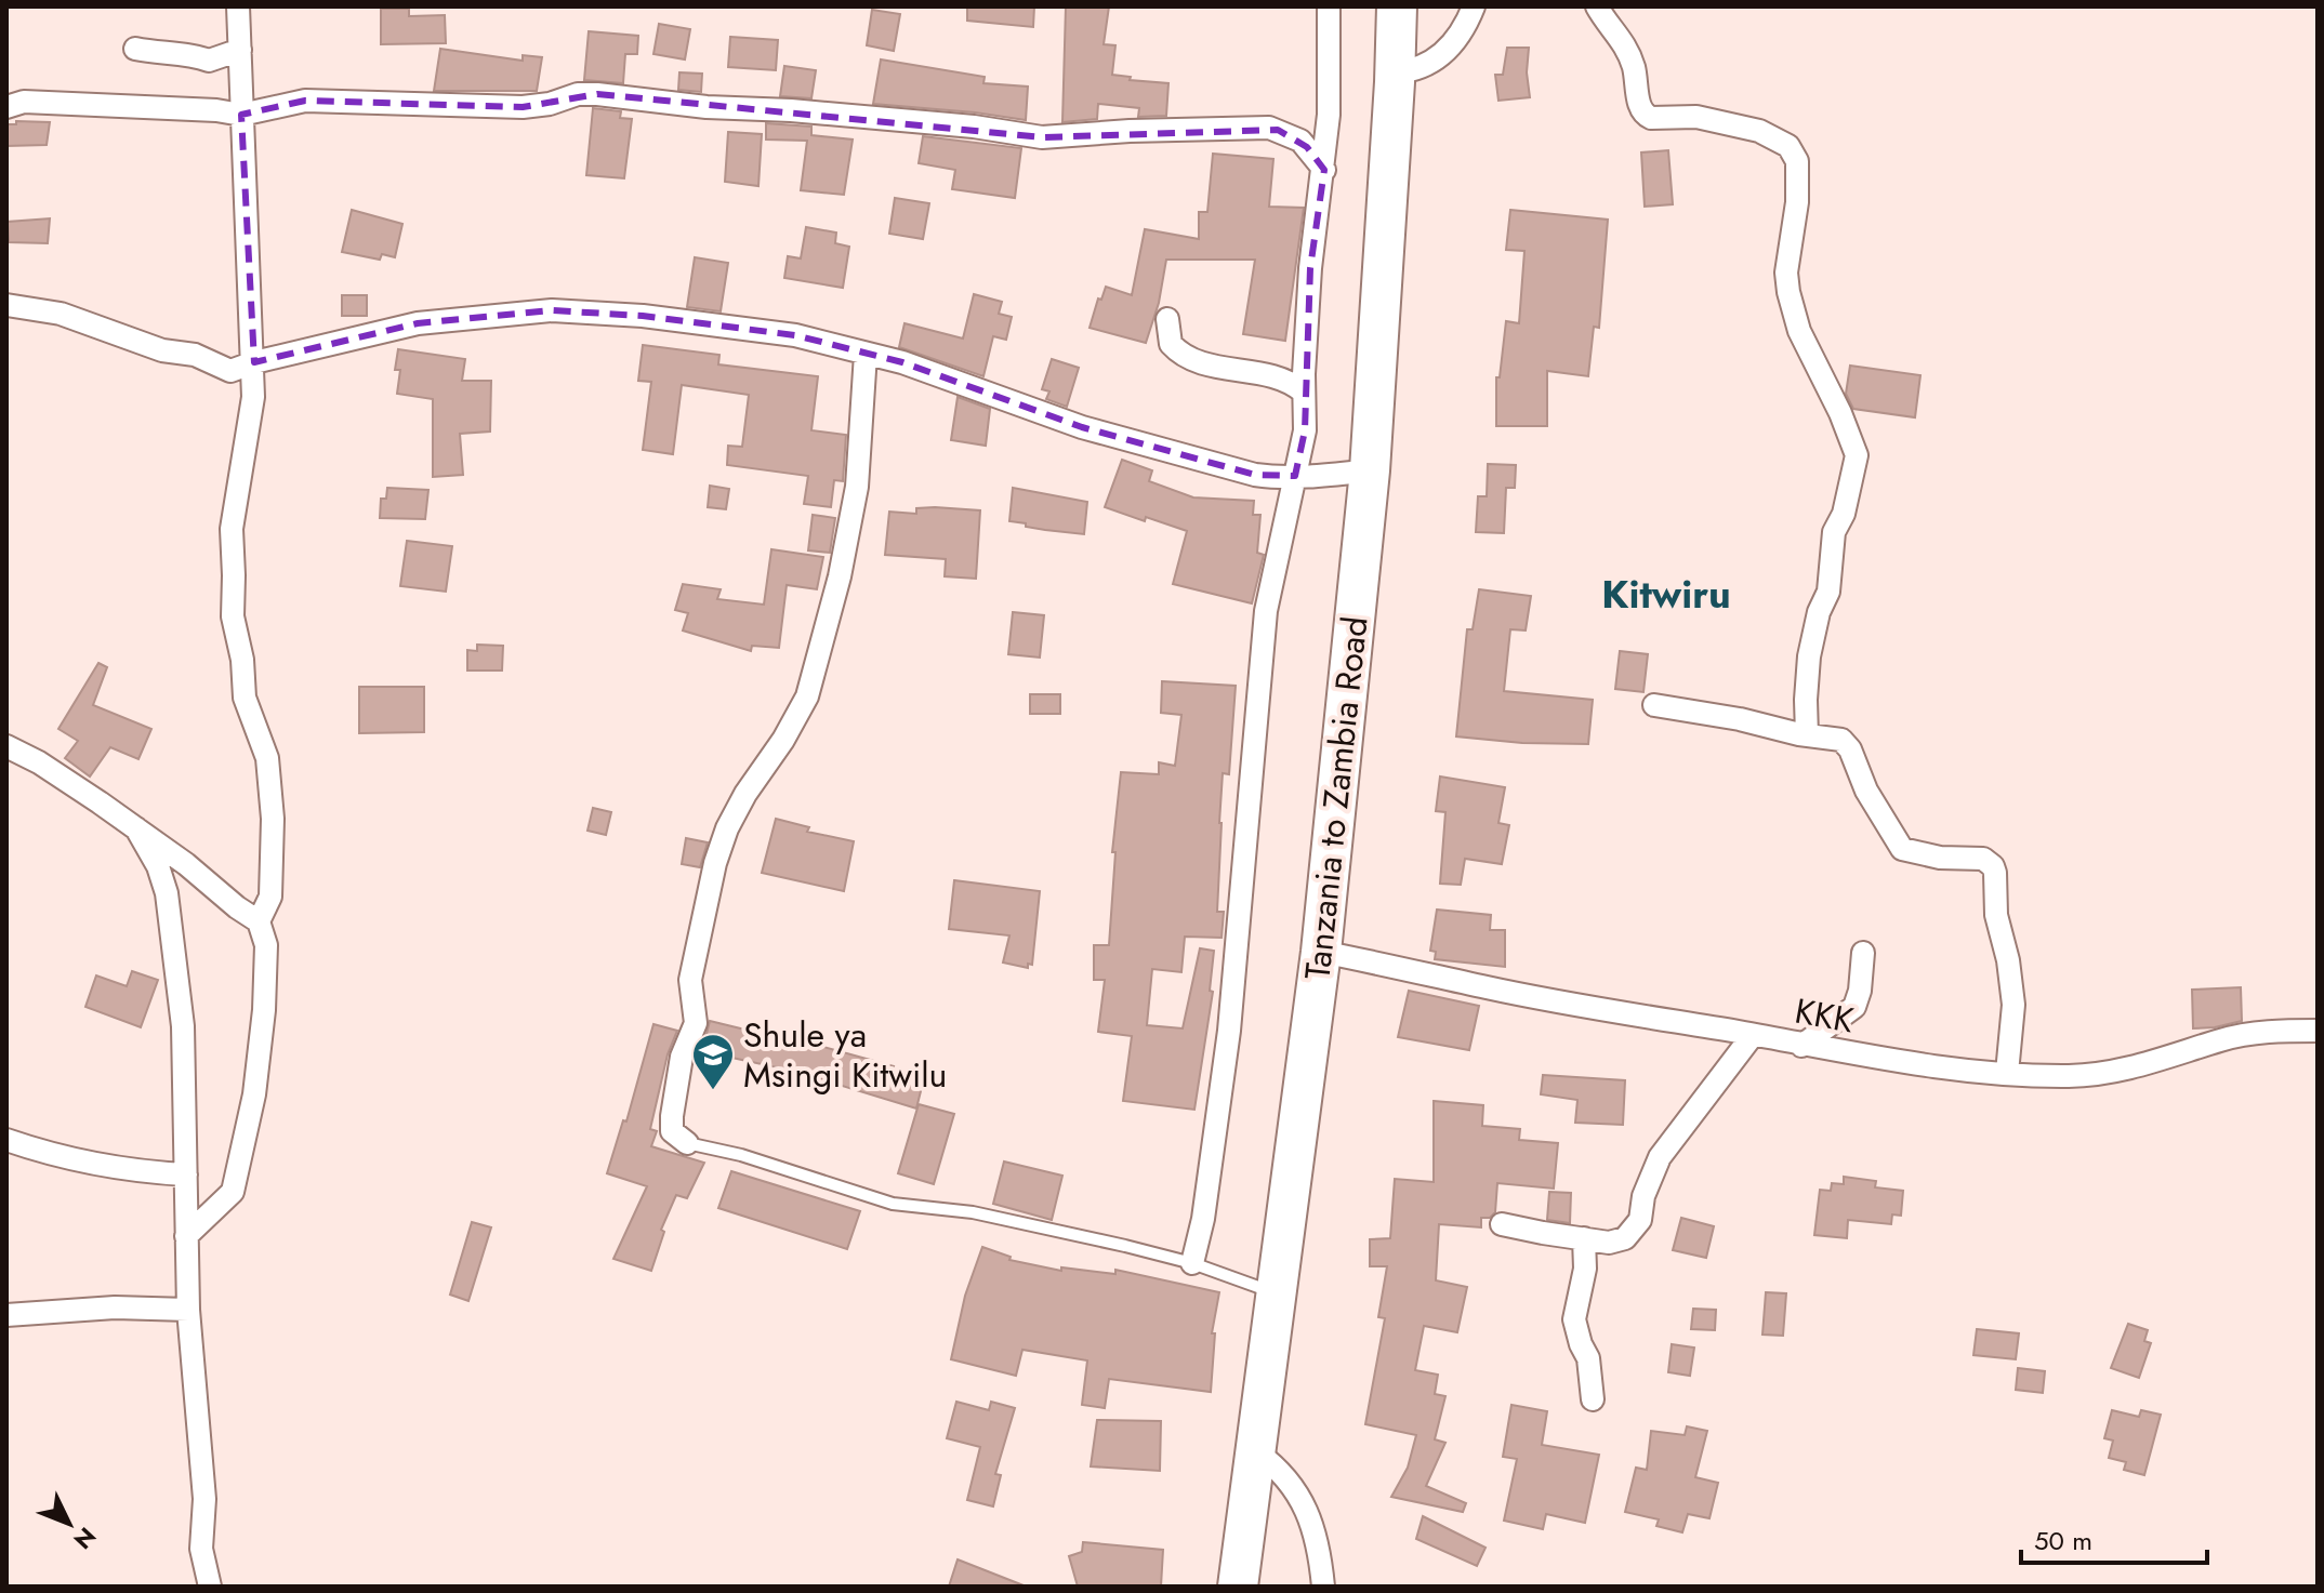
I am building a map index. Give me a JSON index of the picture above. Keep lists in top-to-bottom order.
{
  "streets": {
    "highway": ["Tanzania to Zambia Road"],
    "street": ["KKK"]
  },
  "crossings": [
    ["Tanzania to Zambia Road", "KKK"]
  ],
  "districts": ["Kitwiru"],
  "places": {
    "school or university": ["Shule ya Msingi Kitwilu"]
  },
  "scale_bar": "50 m",
  "north": "bottom right"
}
